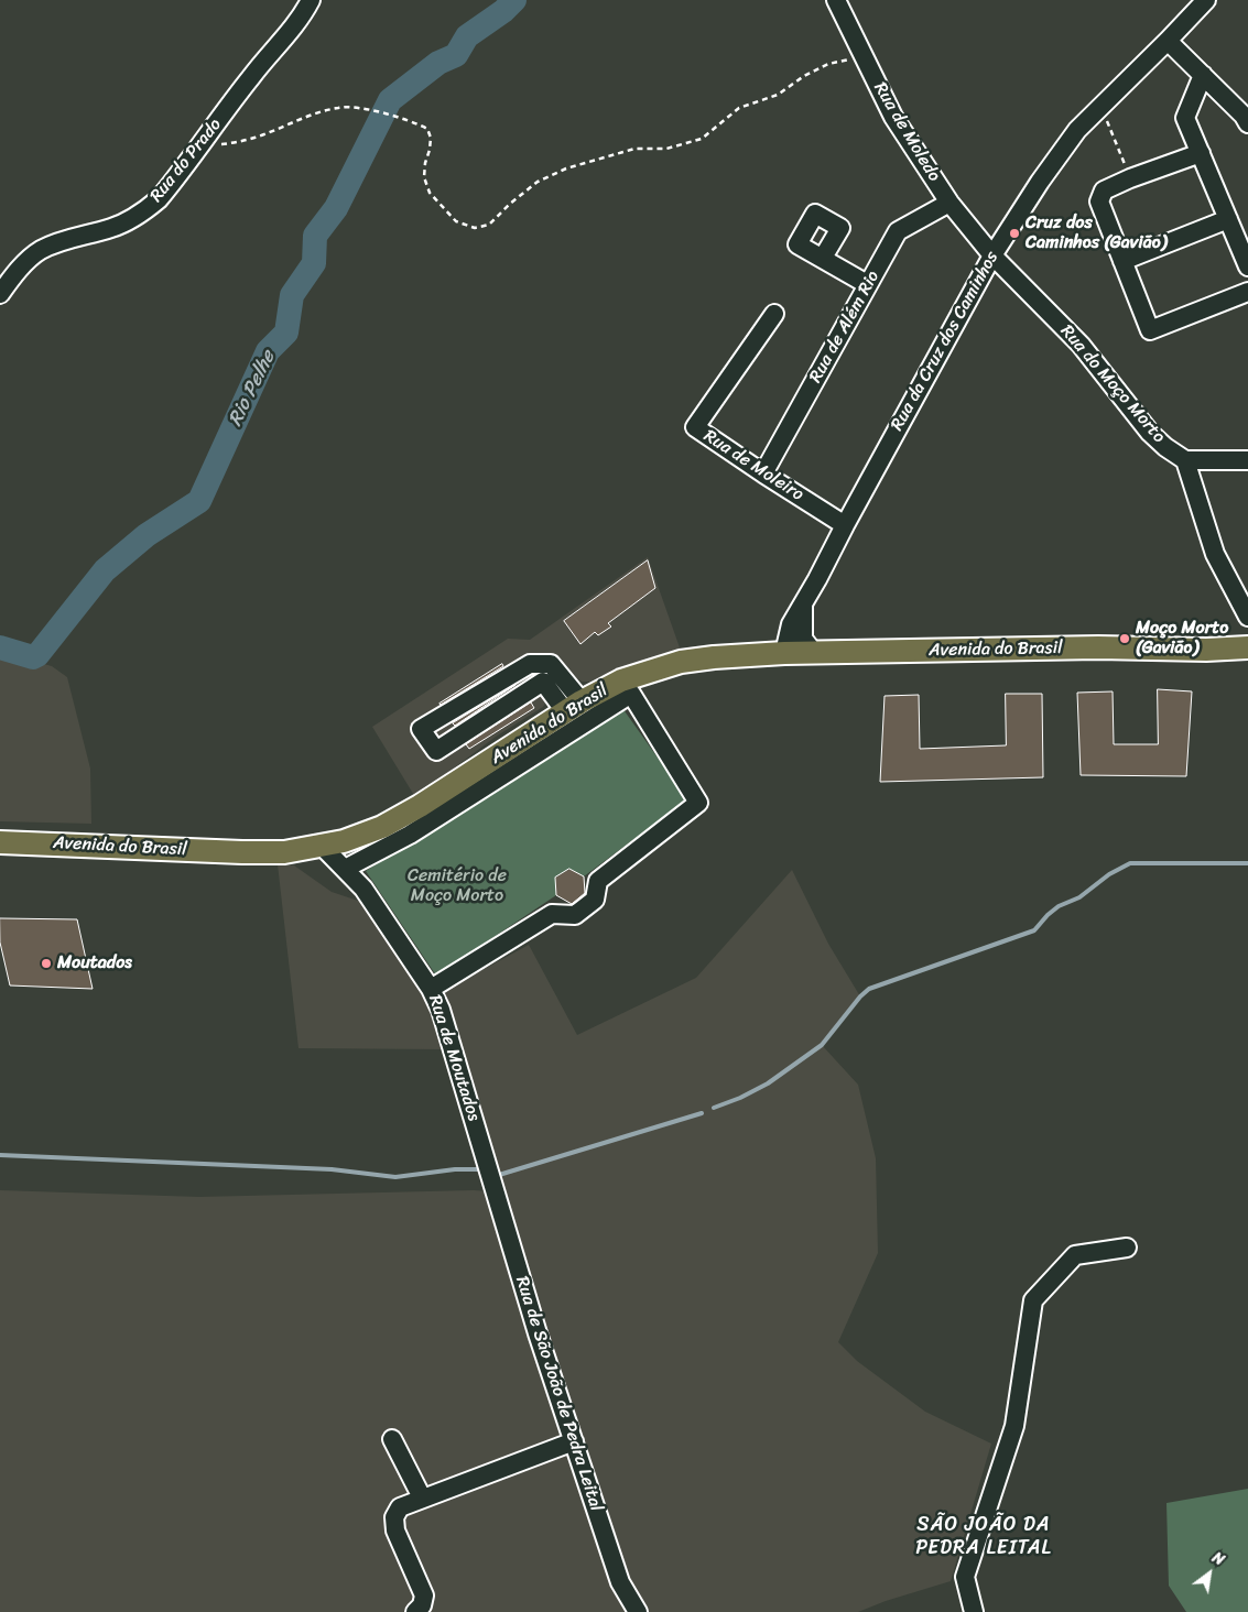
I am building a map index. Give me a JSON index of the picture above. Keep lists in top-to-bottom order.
{
  "streets": {
    "main road": ["Avenida do Brasil"],
    "street": [
      "Rua de Moledo",
      "Rua do Prado",
      "Rua de Além Rio",
      "Rua da Cruz dos Caminhos",
      "Rua do Moço Morto",
      "Rua de Moleiro",
      "Rua de Moutados",
      "Rua de São João de Pedra Leital"
    ]
  },
  "crossings": [
    ["Rua de Moledo", "Rua de Além Rio"],
    ["Rua de Moledo", "Rua da Cruz dos Caminhos"],
    ["Rua de Moledo", "Rua do Moço Morto"],
    ["Rua de Além Rio", "Rua de Moleiro"],
    ["Rua da Cruz dos Caminhos", "Rua do Moço Morto"],
    ["Rua da Cruz dos Caminhos", "Rua de Moleiro"],
    ["Rua da Cruz dos Caminhos", "Avenida do Brasil"],
    ["Avenida do Brasil", "Rua de Moutados"],
    ["Rua de Moutados", "Rua de São João de Pedra Leital"]
  ],
  "districts": ["SÃO JOÃO DA PEDRA LEITAL"],
  "water": ["Rio Pelhe"],
  "parks": ["Cemitério de Moço Morto"],
  "places": ["Cruz dos Caminhos (Gavião)", "Moço Morto (Gavião)", "Moutados"],
  "north": "top right"
}
